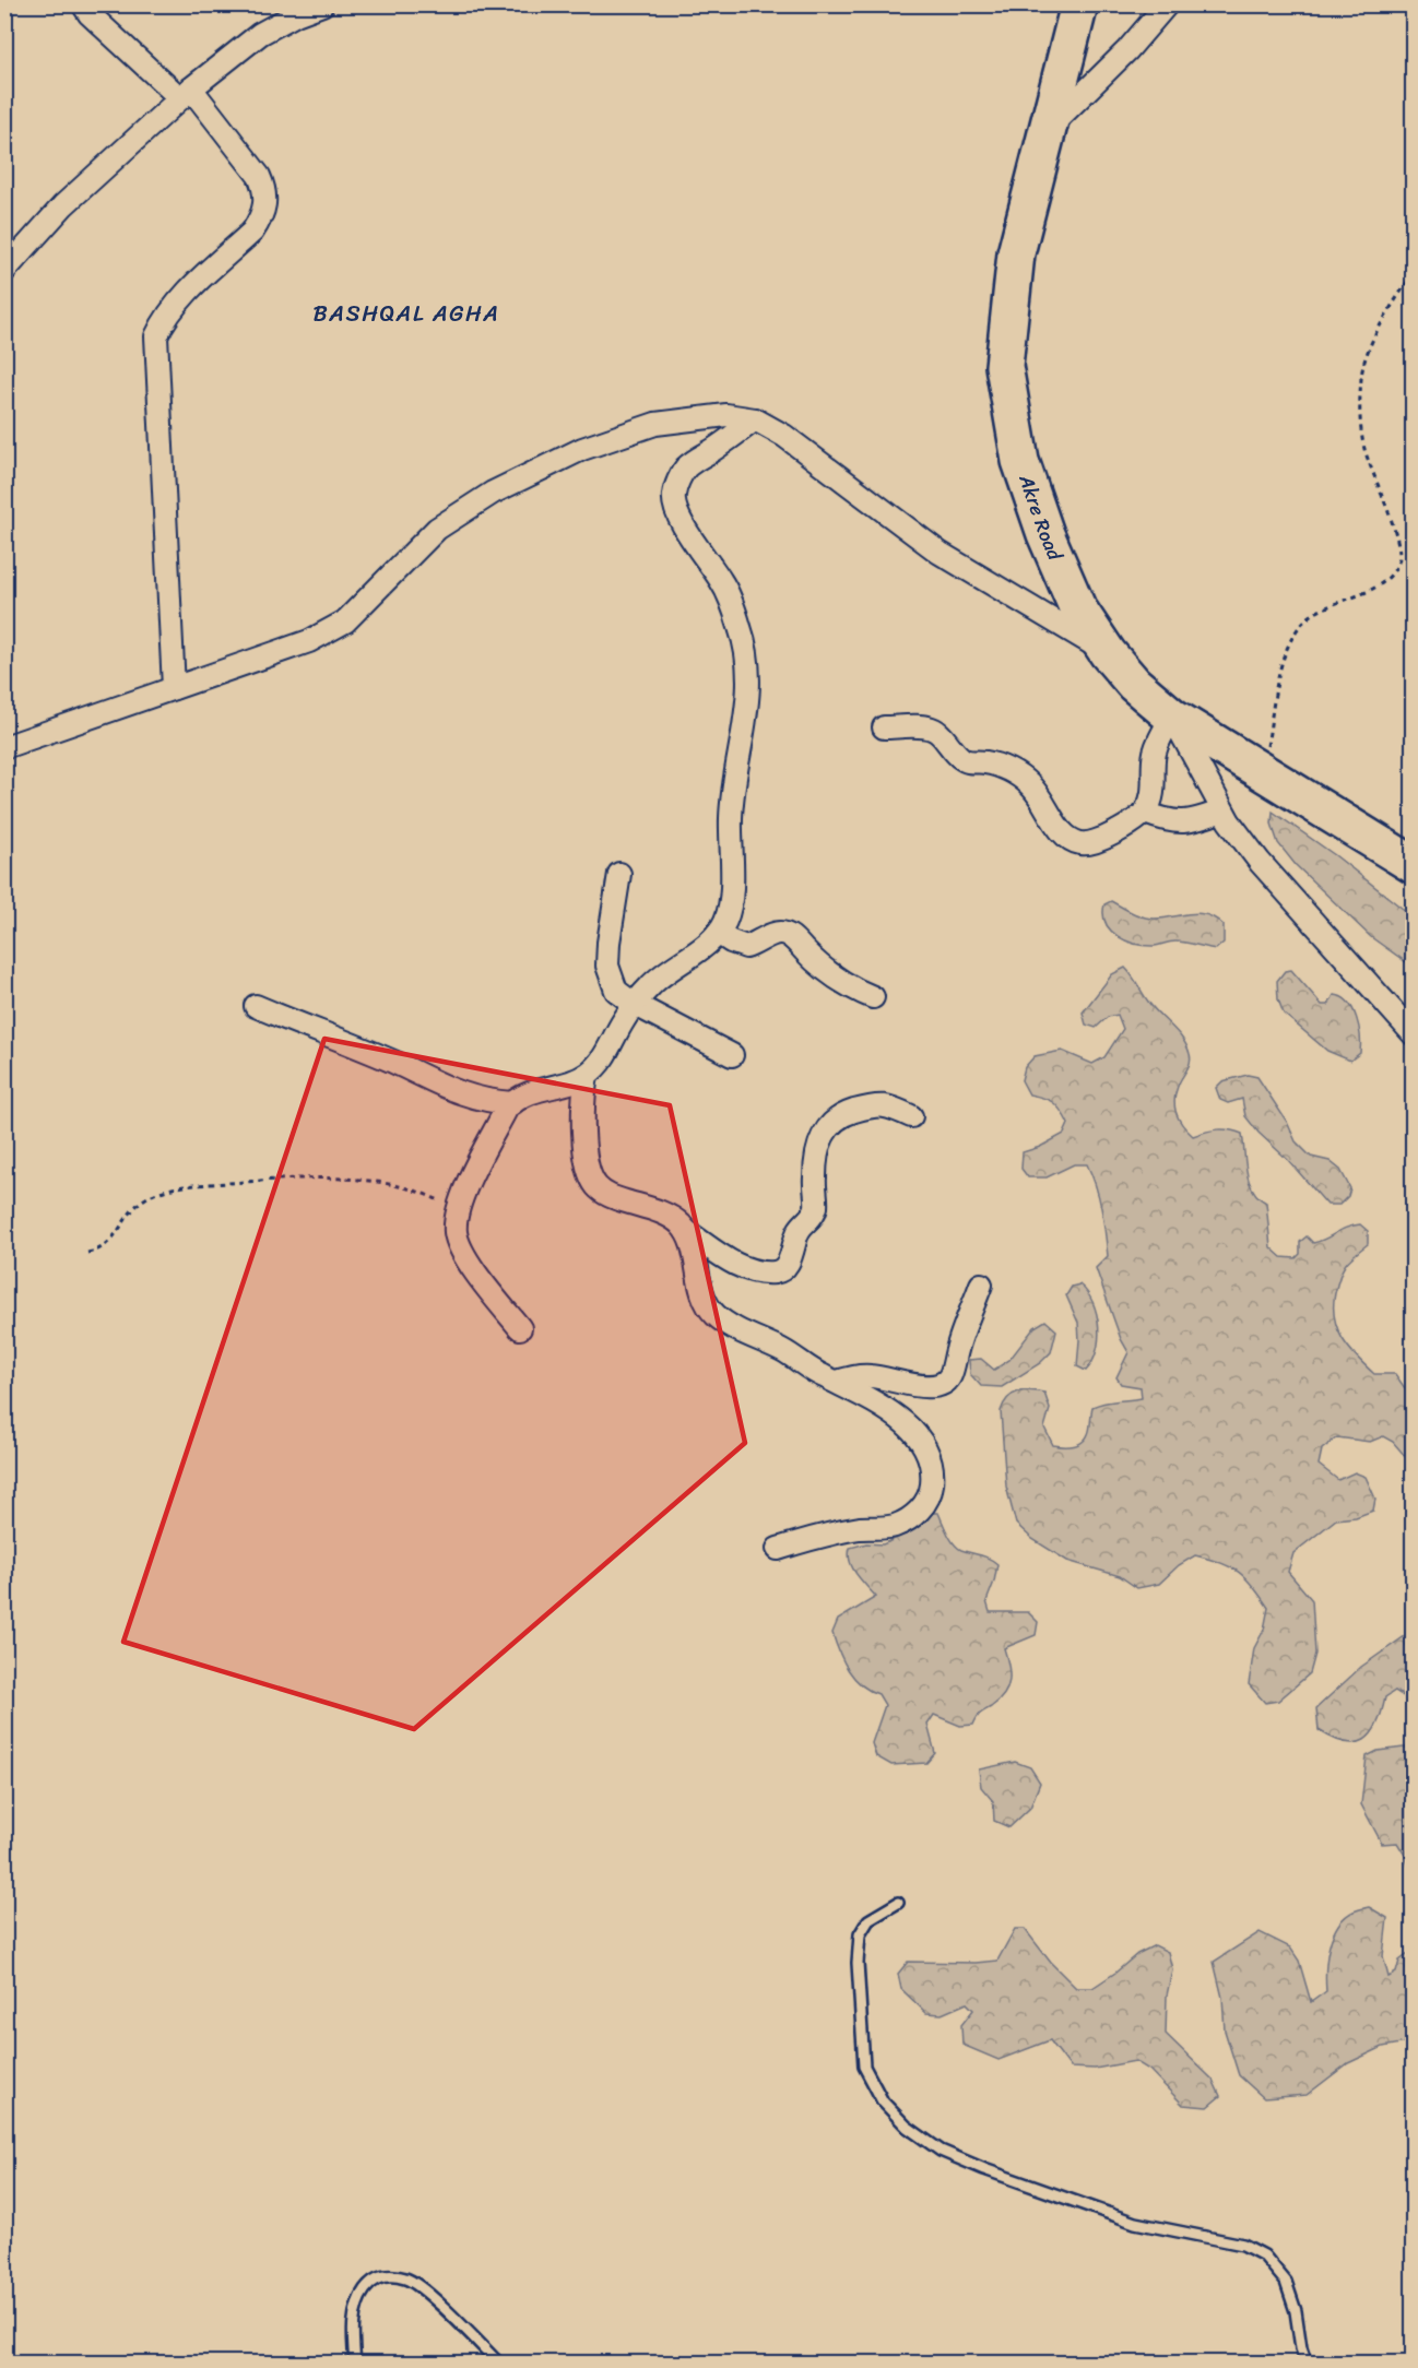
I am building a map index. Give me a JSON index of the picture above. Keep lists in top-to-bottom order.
{
  "streets": {
    "highway": ["Akre Road"]
  },
  "districts": ["BASHQAL AGHA"]
}
